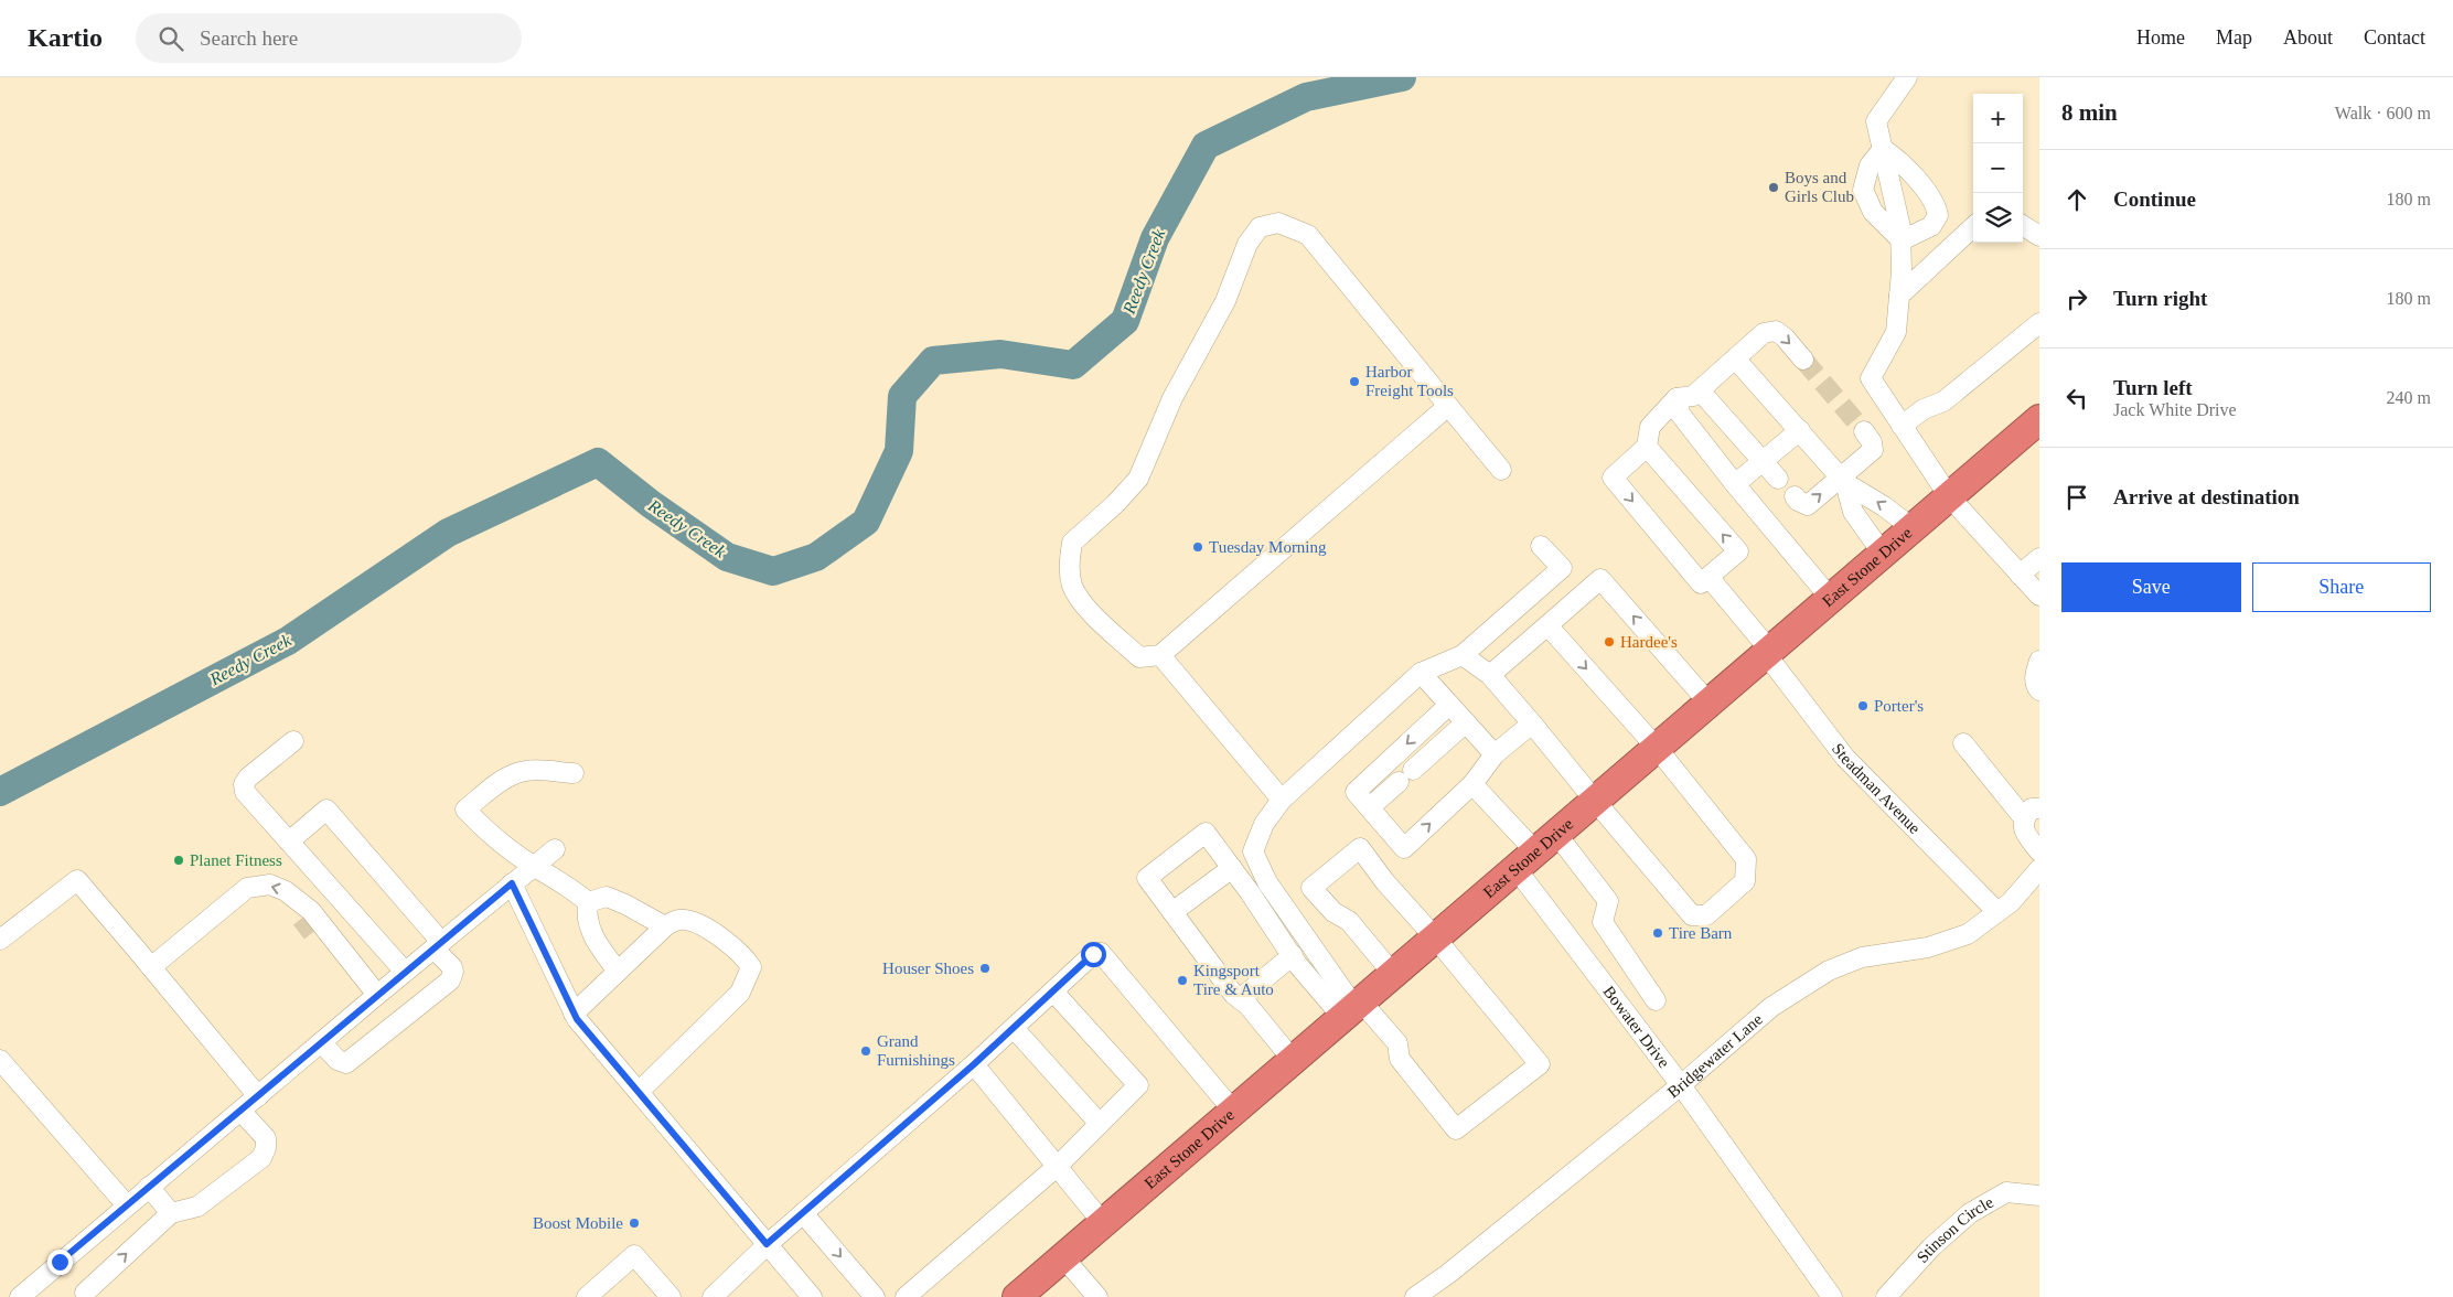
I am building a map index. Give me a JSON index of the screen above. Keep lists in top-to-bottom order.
{
  "streets": {
    "highway": ["East Stone Drive"],
    "street": [
      "Steadman Avenue",
      "Bowater Drive",
      "Bridgewater Lane",
      "Stinson Circle"
    ]
  },
  "crossings": [
    ["East Stone Drive", "Steadman Avenue"],
    ["East Stone Drive", "Bowater Drive"],
    ["Steadman Avenue", "Bridgewater Lane"],
    ["Bowater Drive", "Bridgewater Lane"]
  ],
  "water": ["Reedy Creek"],
  "places": [
    "Boys and Girls Club",
    "Harbor Freight Tools",
    "Tuesday Morning",
    "Hardee's",
    "Porter's",
    "Planet Fitness",
    "Tire Barn",
    "Houser Shoes",
    "Kingsport Tire & Auto",
    "Grand Furnishings",
    "Boost Mobile"
  ],
  "page": {
    "header": "Kartio",
    "search": "Search here",
    "nav": [
      "Home",
      "Map",
      "About",
      "Contact"
    ],
    "heading": ["8 min", "Walk · 600 m"],
    "map_buttons": ["+", "−"],
    "list": [
      ["Continue", "180 m"],
      ["Turn right", "180 m"],
      ["Turn left", "Jack White Drive", "240 m"],
      "Arrive at destination"
    ],
    "buttons": ["Save", "Share"]
  }
}
